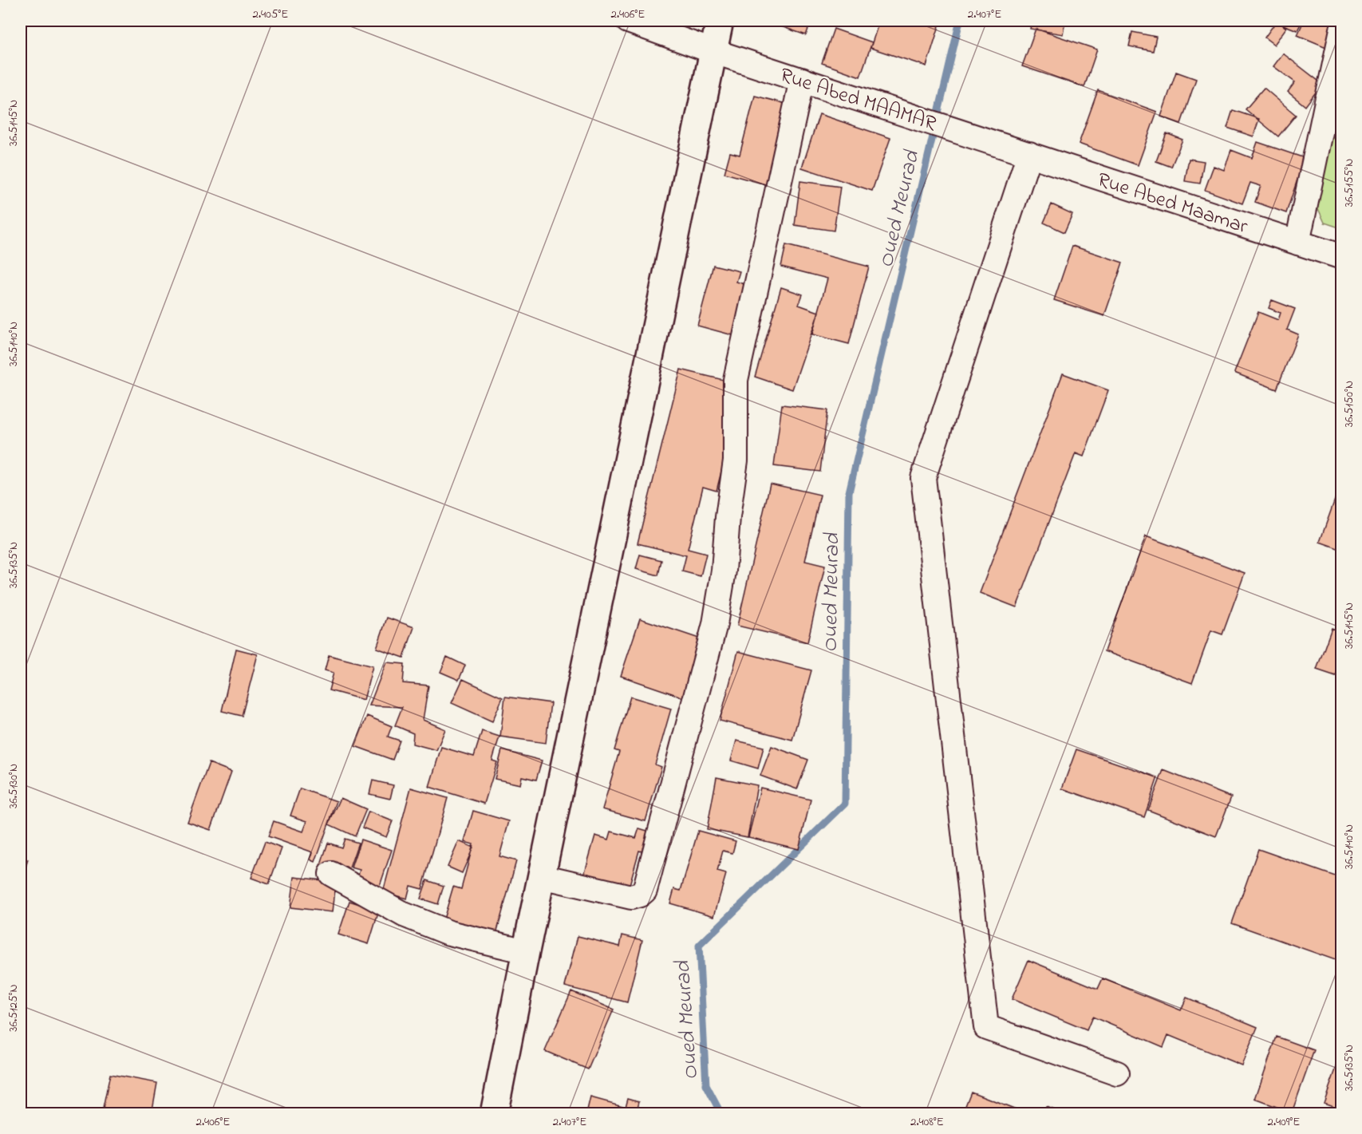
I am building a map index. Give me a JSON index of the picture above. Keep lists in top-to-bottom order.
{
  "streets": {
    "street": ["Rue Abed MAAMAR", "Rue Abed Maamar"]
  },
  "crossings": [
    ["Rue Abed MAAMAR", "Rue Abed Maamar"]
  ],
  "water": ["Oued Meurad"],
  "coordinates": [
    "2.405°E",
    "2.406°E",
    "2.407°E",
    "36.5145°N",
    "36.5155°N",
    "36.5140°N",
    "36.5150°N",
    "36.5135°N",
    "36.5130°N",
    "36.5125°N",
    "2.408°E",
    "2.409°E"
  ]
}
